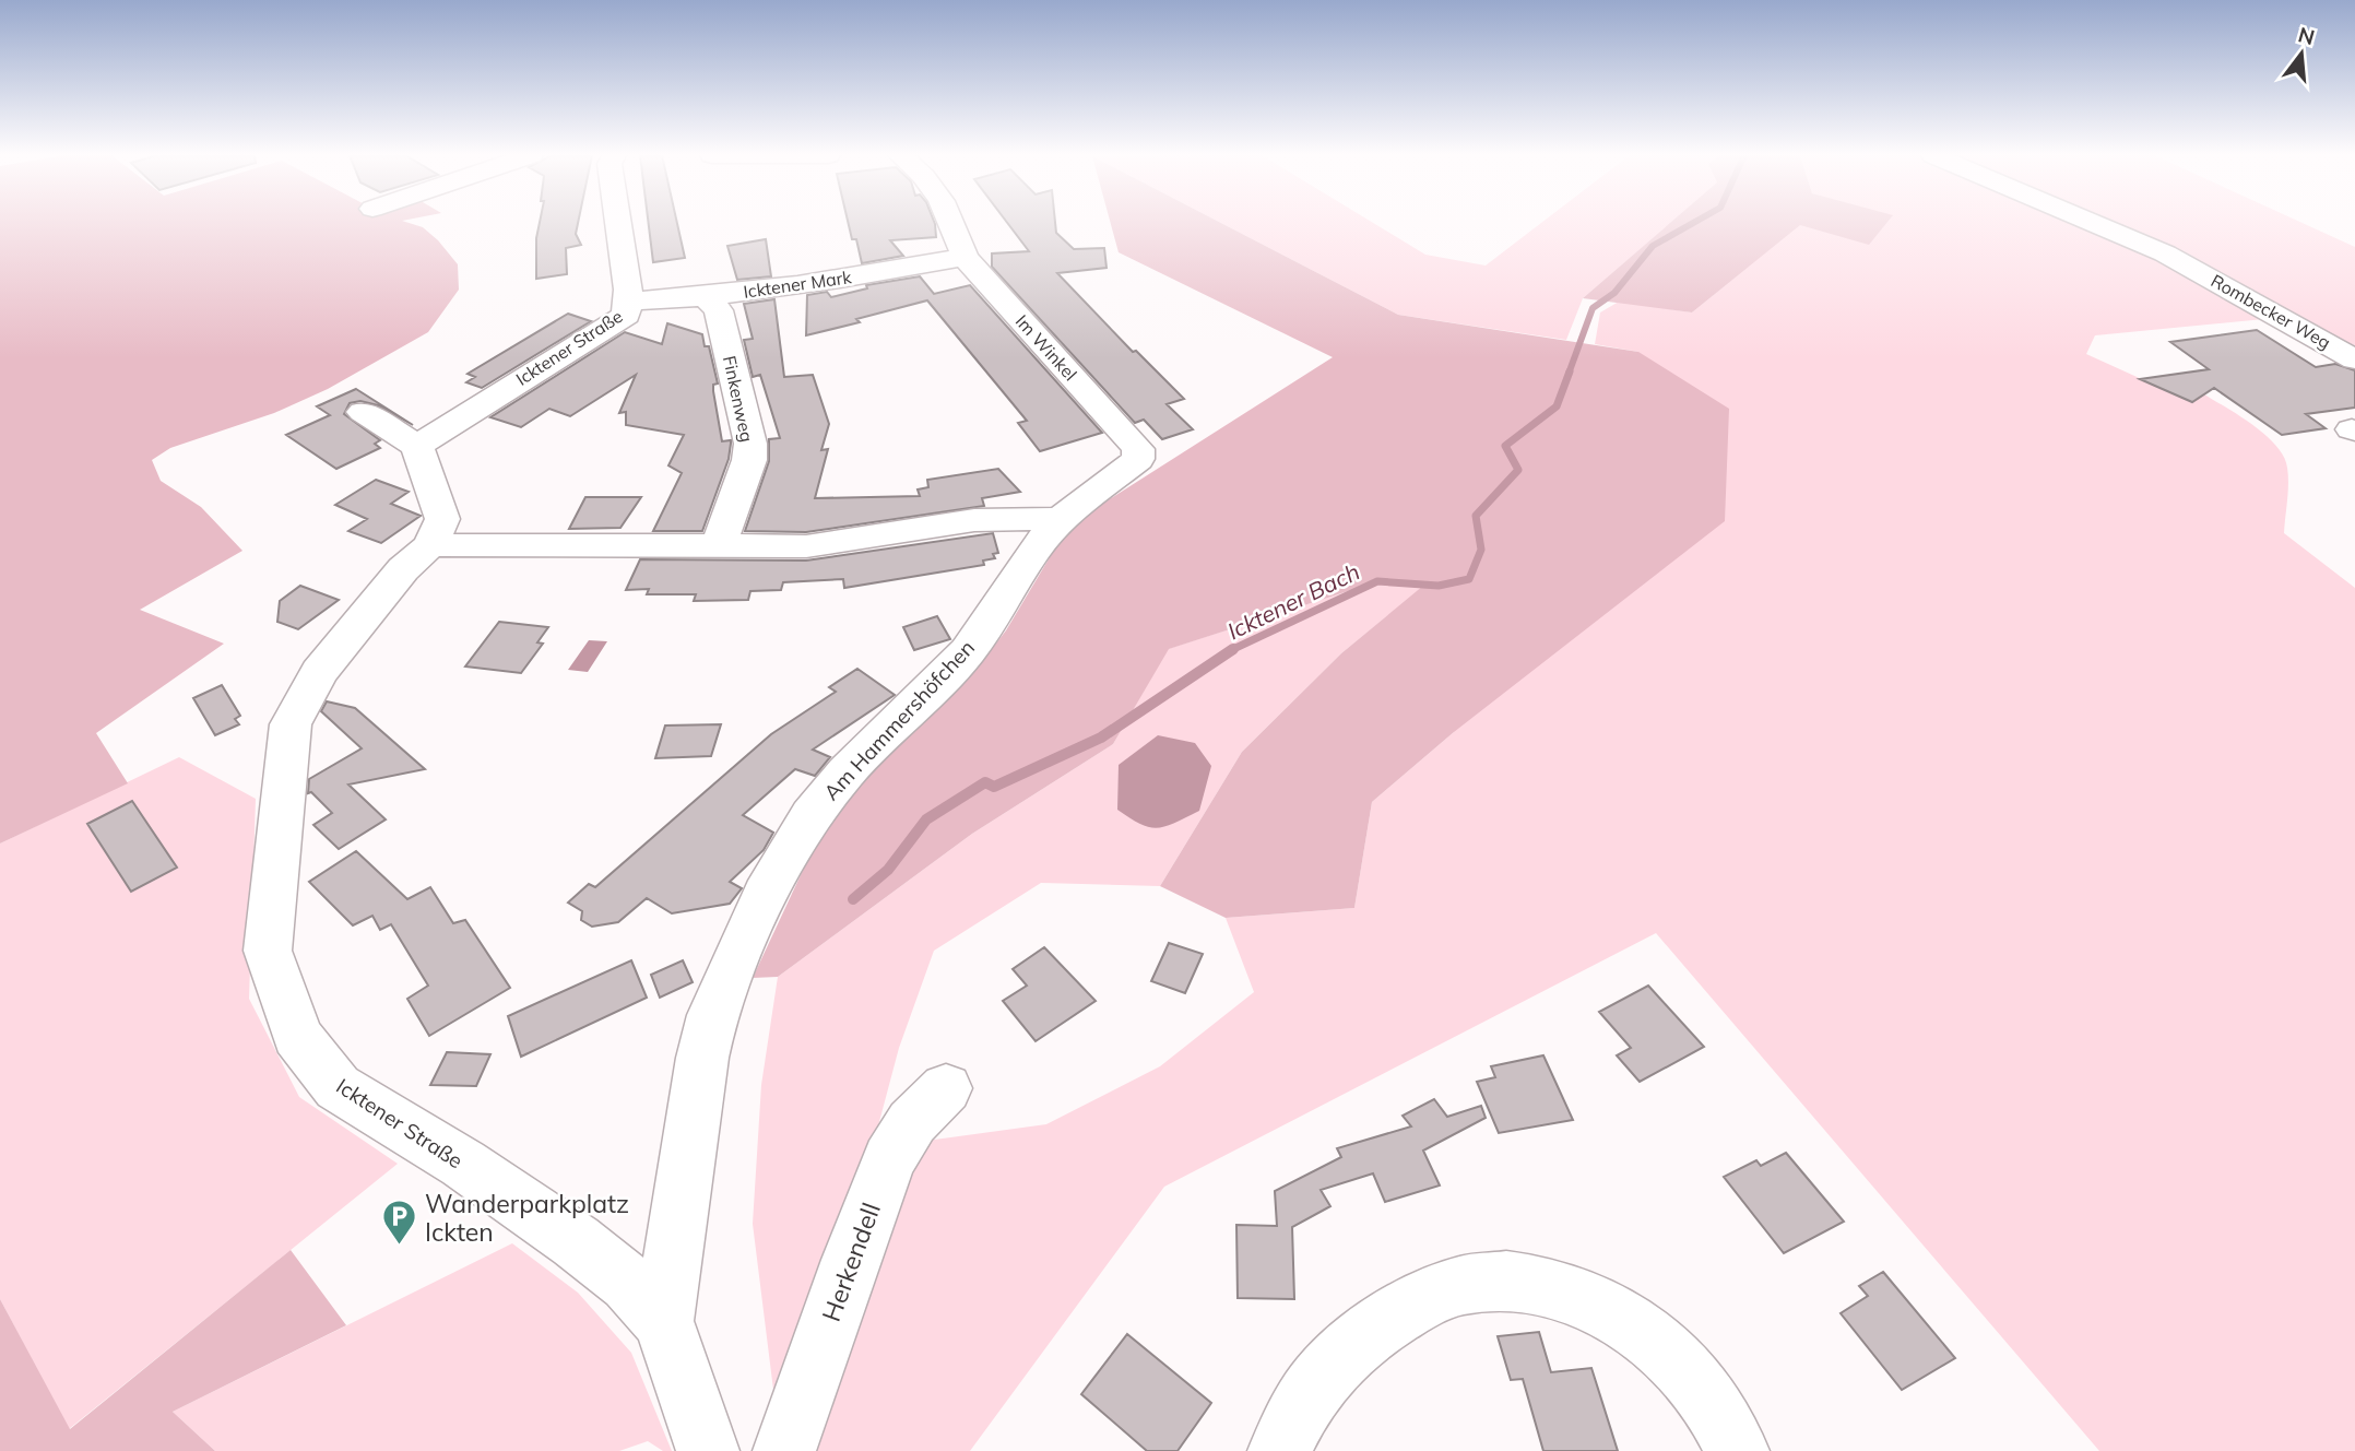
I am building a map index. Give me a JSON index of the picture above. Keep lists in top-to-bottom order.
{
  "streets": {
    "street": [
      "Icktener Mark",
      "Rombecker Weg",
      "Icktener Straße",
      "Im Winkel",
      "Finkenweg",
      "Am Hammershöfchen",
      "Herkendell"
    ]
  },
  "crossings": [
    ["Icktener Mark", "Icktener Straße"],
    ["Icktener Mark", "Im Winkel"],
    ["Icktener Mark", "Finkenweg"],
    ["Icktener Straße", "Am Hammershöfchen"],
    ["Im Winkel", "Am Hammershöfchen"]
  ],
  "water": ["Icktener Bach"],
  "places": {
    "parking": ["Wanderparkplatz Ickten"]
  },
  "north": "top"
}
